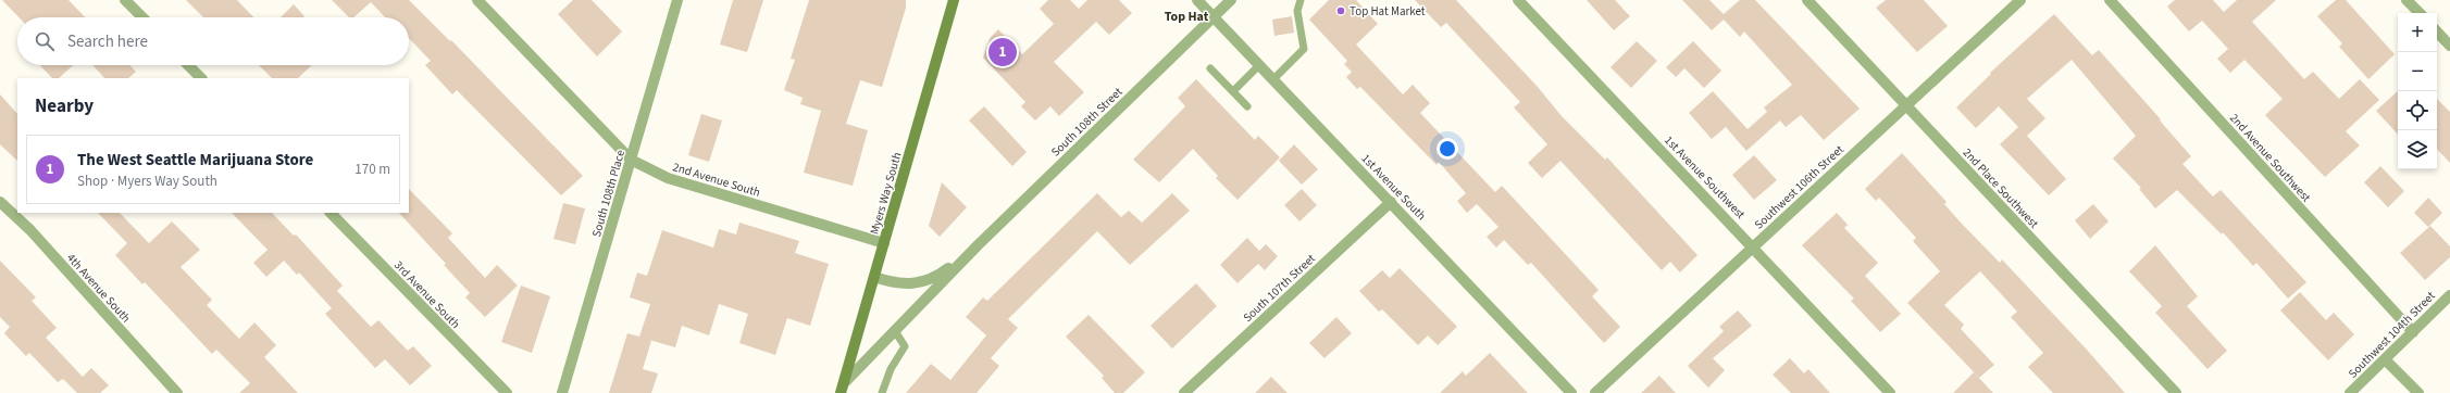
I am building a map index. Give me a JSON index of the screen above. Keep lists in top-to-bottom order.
{
  "streets": {
    "main road": ["Myers Way South"],
    "street": [
      "South 108th Street",
      "2nd Avenue Southwest",
      "1st Avenue Southwest",
      "2nd Avenue South",
      "1st Avenue South",
      "Southwest 106th Street",
      "2nd Place Southwest",
      "South 108th Place",
      "4th Avenue South",
      "South 107th Street",
      "3rd Avenue South",
      "Southwest 104th Street"
    ]
  },
  "crossings": [
    ["South 108th Street", "1st Avenue South"],
    ["South 108th Street", "Myers Way South"],
    ["2nd Avenue Southwest", "Southwest 104th Street"],
    ["1st Avenue Southwest", "Southwest 106th Street"],
    ["2nd Avenue South", "South 108th Place"],
    ["2nd Avenue South", "Myers Way South"],
    ["1st Avenue South", "South 107th Street"],
    ["Southwest 106th Street", "2nd Place Southwest"]
  ],
  "districts": ["Top Hat"],
  "places": ["Top Hat Market"],
  "page": {
    "map_buttons": ["+", "−"],
    "search": "Search here",
    "pins": "1",
    "heading": "Nearby",
    "list": [
      {
        "mark": "1",
        "name": "The West Seattle Marijuana Store",
        "note": "Shop · Myers Way South",
        "value": "170 m"
      }
    ]
  }
}
